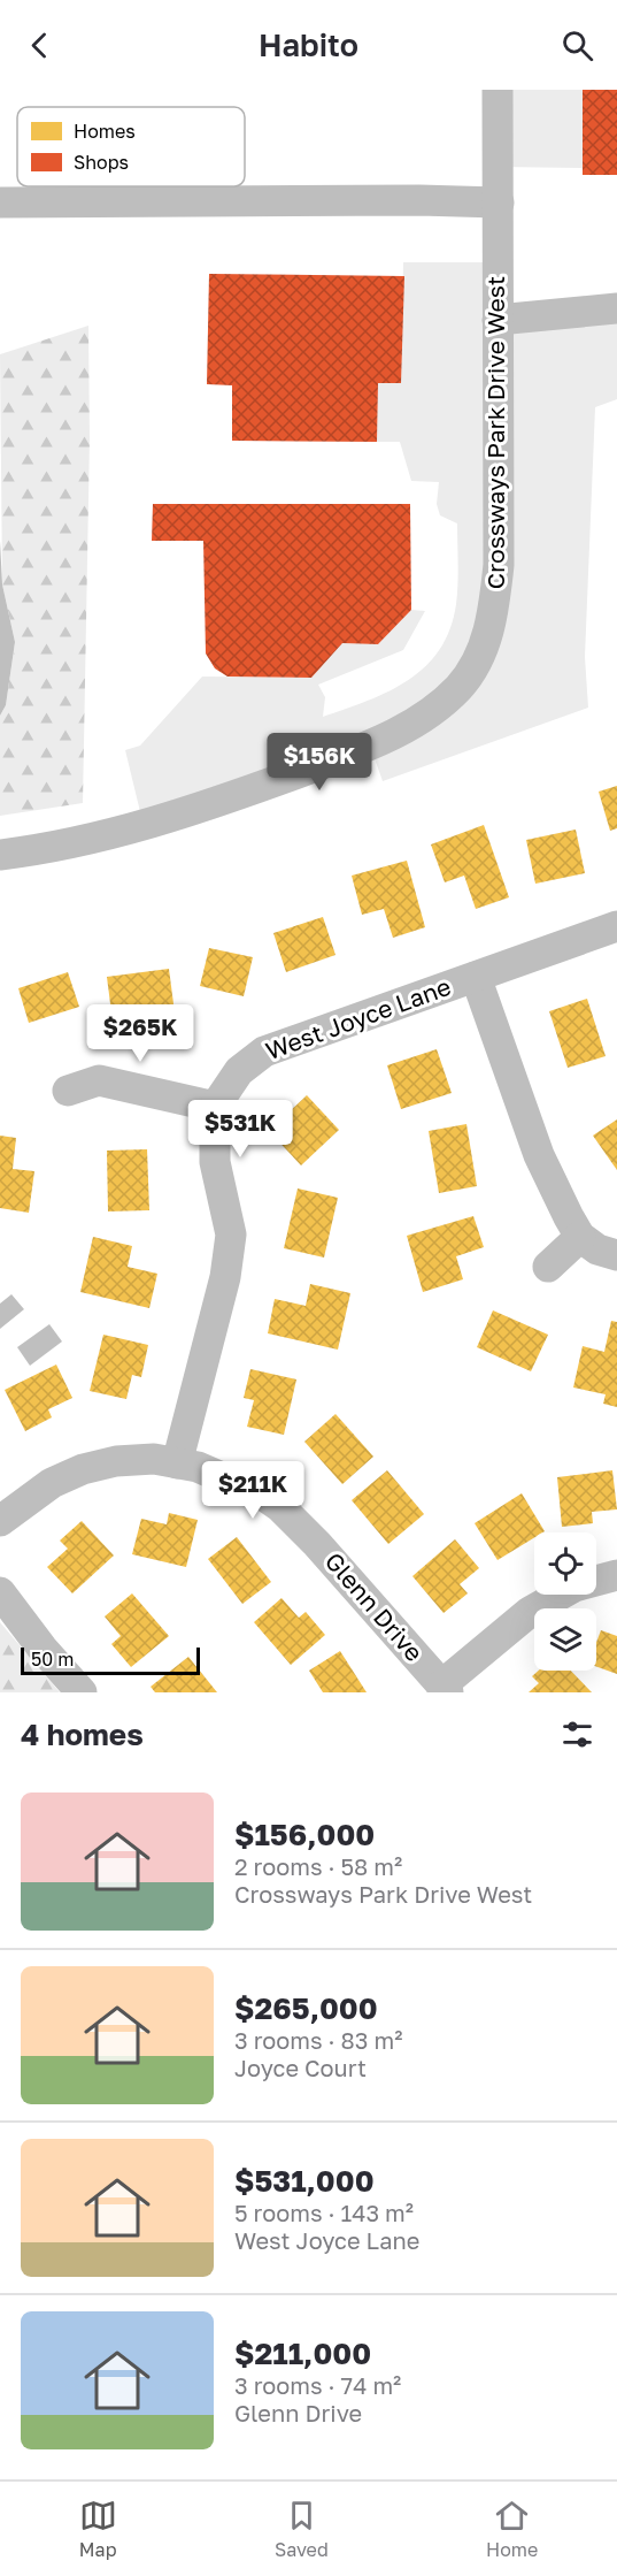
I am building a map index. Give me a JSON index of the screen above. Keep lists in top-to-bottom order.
{
  "streets": {
    "street": ["Crossways Park Drive West", "West Joyce Lane", "Glenn Drive"]
  },
  "legend": ["Homes", "Shops"],
  "scale_bar": "50 m",
  "page": {
    "header": "Habito",
    "price": [
      "$156K",
      "$265K",
      "$531K",
      "$211K"
    ],
    "scale": "50 m",
    "heading": "4 homes",
    "list": [
      {
        "name": "$156,000",
        "note": "2 rooms · 58 m² · Crossways Park Drive West"
      },
      {
        "name": "$265,000",
        "note": "3 rooms · 83 m² · Joyce Court"
      },
      {
        "name": "$531,000",
        "note": "5 rooms · 143 m² · West Joyce Lane"
      },
      {
        "name": "$211,000",
        "note": "3 rooms · 74 m² · Glenn Drive"
      }
    ],
    "tabs": ["Map", "Saved", "Home"]
  }
}
